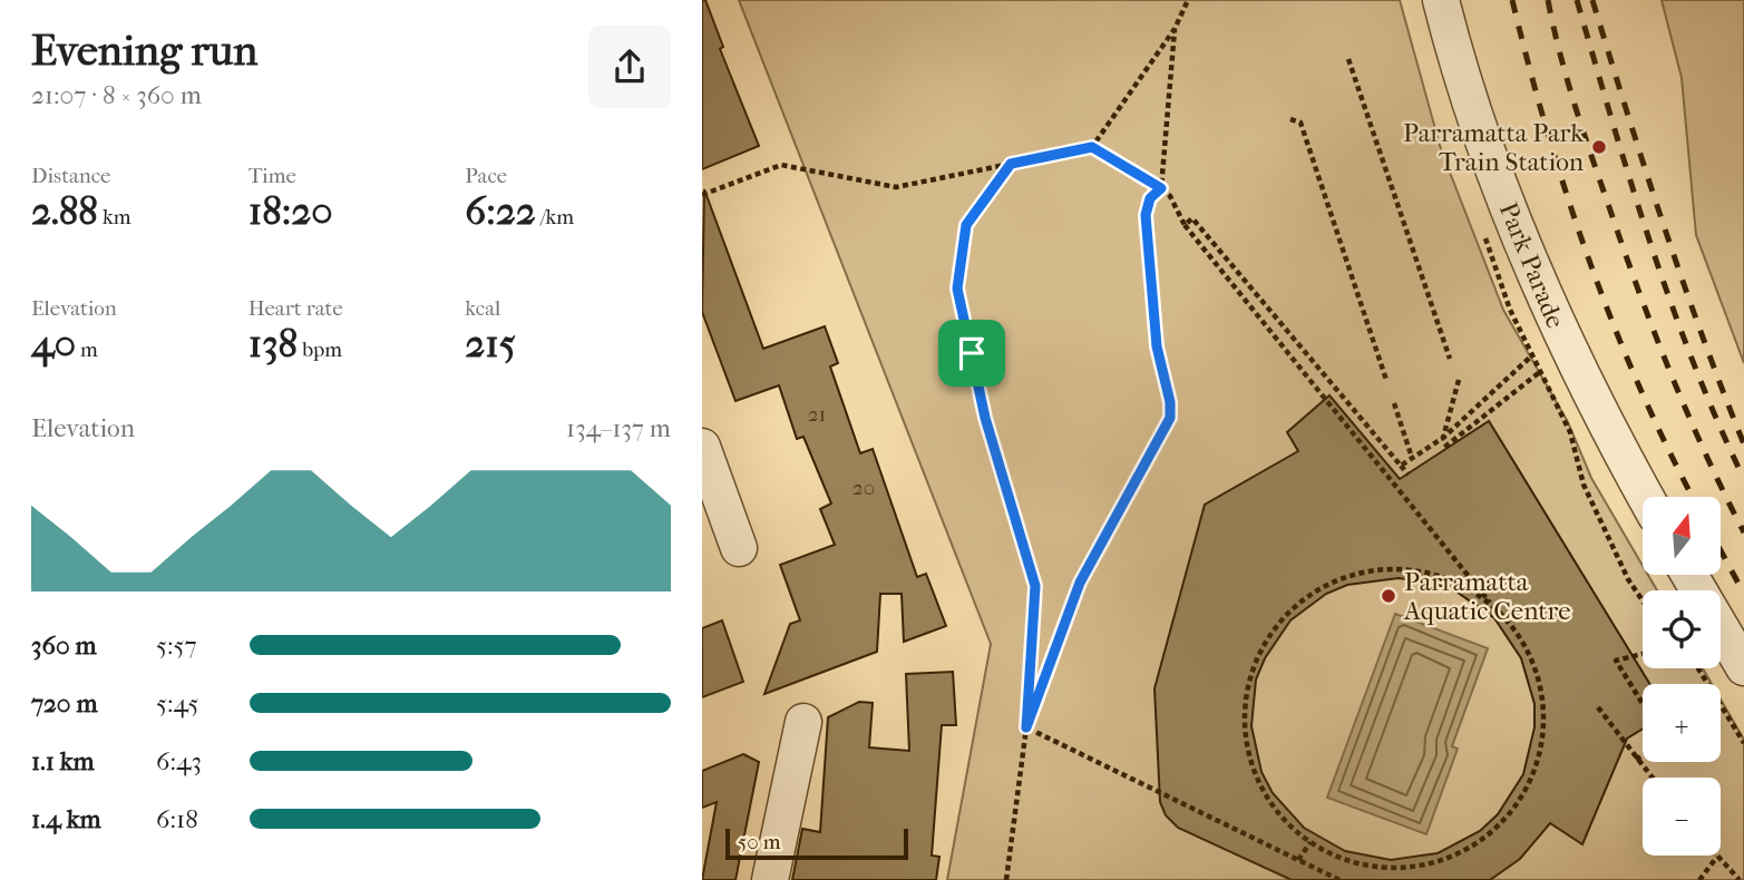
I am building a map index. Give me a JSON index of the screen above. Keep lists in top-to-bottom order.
{
  "streets": {
    "street": ["Park Parade"]
  },
  "places": ["Parramatta Park Train Station", "Parramatta Aquatic Centre"],
  "house_numbers": ["21", "20"],
  "scale_bar": "50 m",
  "north": "top",
  "page": {
    "heading": ["Evening run", "21:07 · 8 × 360 m"],
    "stats": [
      ["Distance", "2.88 km"],
      ["Time", "18:20"],
      ["Pace", "6:22 /km"],
      ["Elevation", "40 m"],
      ["Heart rate", "138 bpm"],
      ["kcal", "215"]
    ],
    "chart": ["Elevation", "134–137 m"],
    "map_buttons": ["+", "−"],
    "list": [
      {
        "name": "360 m",
        "note": "5:57"
      },
      {
        "name": "720 m",
        "note": "5:45"
      },
      {
        "name": "1.1 km",
        "note": "6:43"
      },
      {
        "name": "1.4 km",
        "note": "6:18"
      }
    ],
    "scale": "50 m"
  }
}
